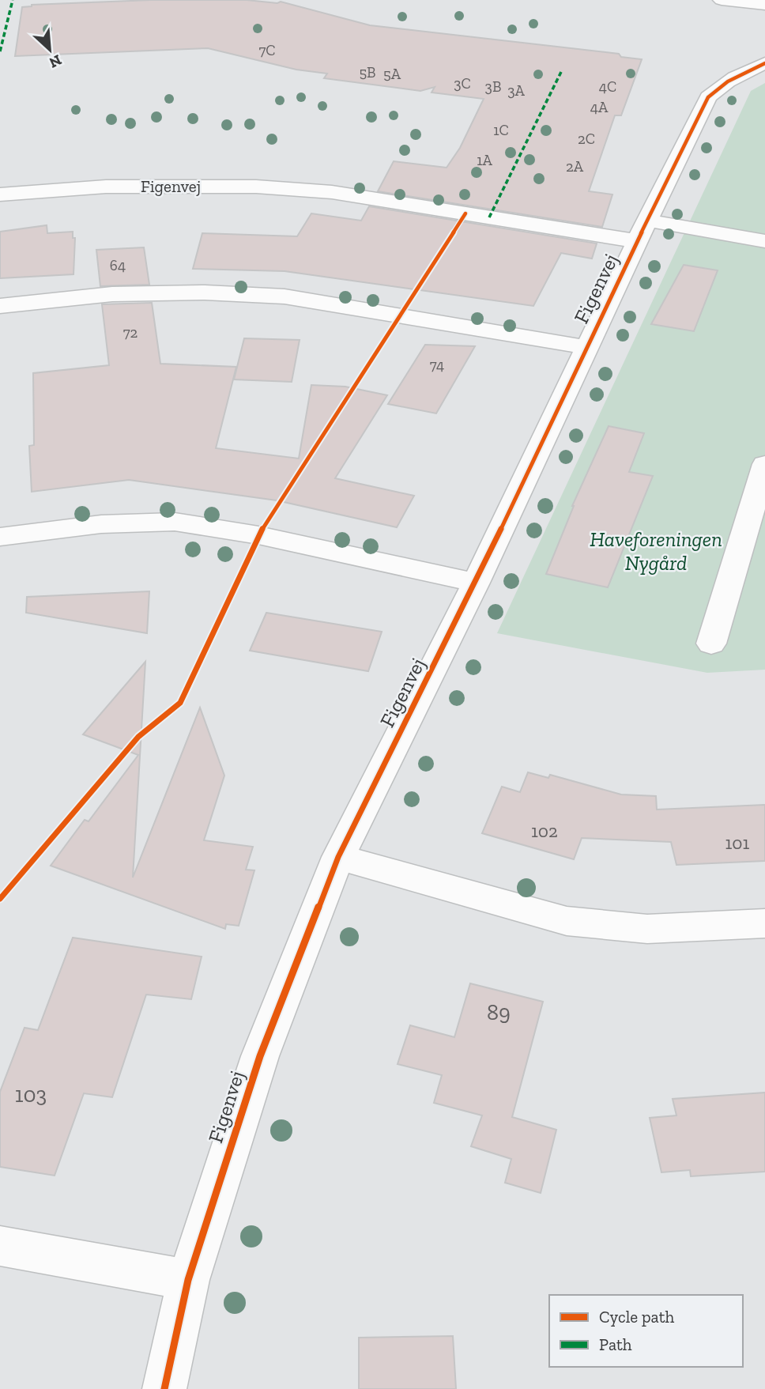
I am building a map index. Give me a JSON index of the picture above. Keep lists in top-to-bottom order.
{
  "streets": {
    "street": ["Figenvej"]
  },
  "parks": ["Haveforeningen Nygård"],
  "house_numbers": [
    "7C",
    "5B",
    "5A",
    "3C",
    "3B",
    "4C",
    "3A",
    "4A",
    "1C",
    "2C",
    "1A",
    "2A",
    "64",
    "72",
    "74",
    "102",
    "101",
    "89",
    "103"
  ],
  "legend": ["Cycle path", "Path"],
  "north": "bottom right"
}
